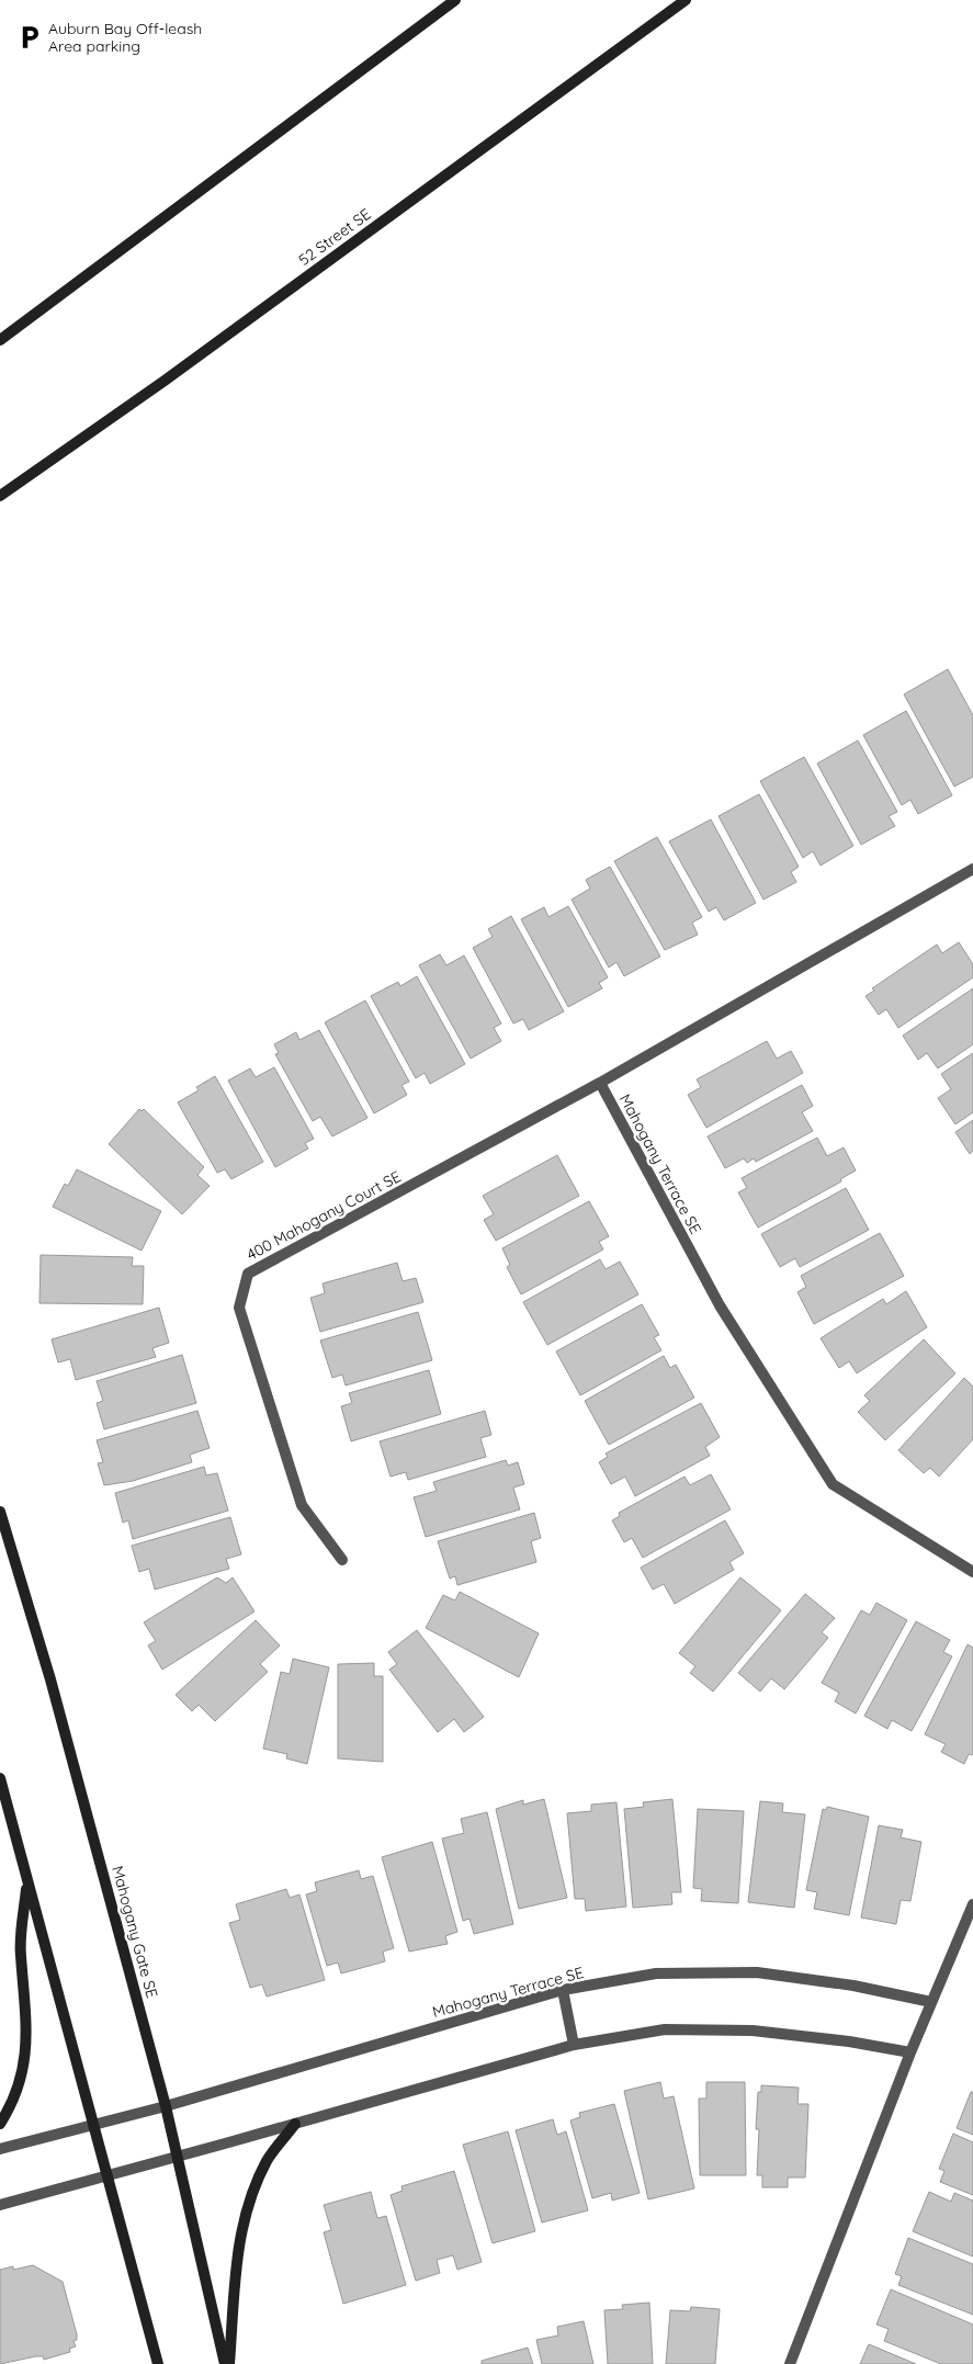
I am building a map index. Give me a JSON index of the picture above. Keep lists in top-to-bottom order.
{
  "streets": {
    "street": [
      "52 Street SE",
      "Mahogany Terrace SE",
      "400 Mahogany Court SE",
      "Mahogany Gate SE"
    ]
  },
  "crossings": [
    ["Mahogany Terrace SE", "400 Mahogany Court SE"],
    ["Mahogany Terrace SE", "Mahogany Gate SE"]
  ],
  "places": {
    "parking": ["Auburn Bay Off-leash Area parking"]
  }
}
